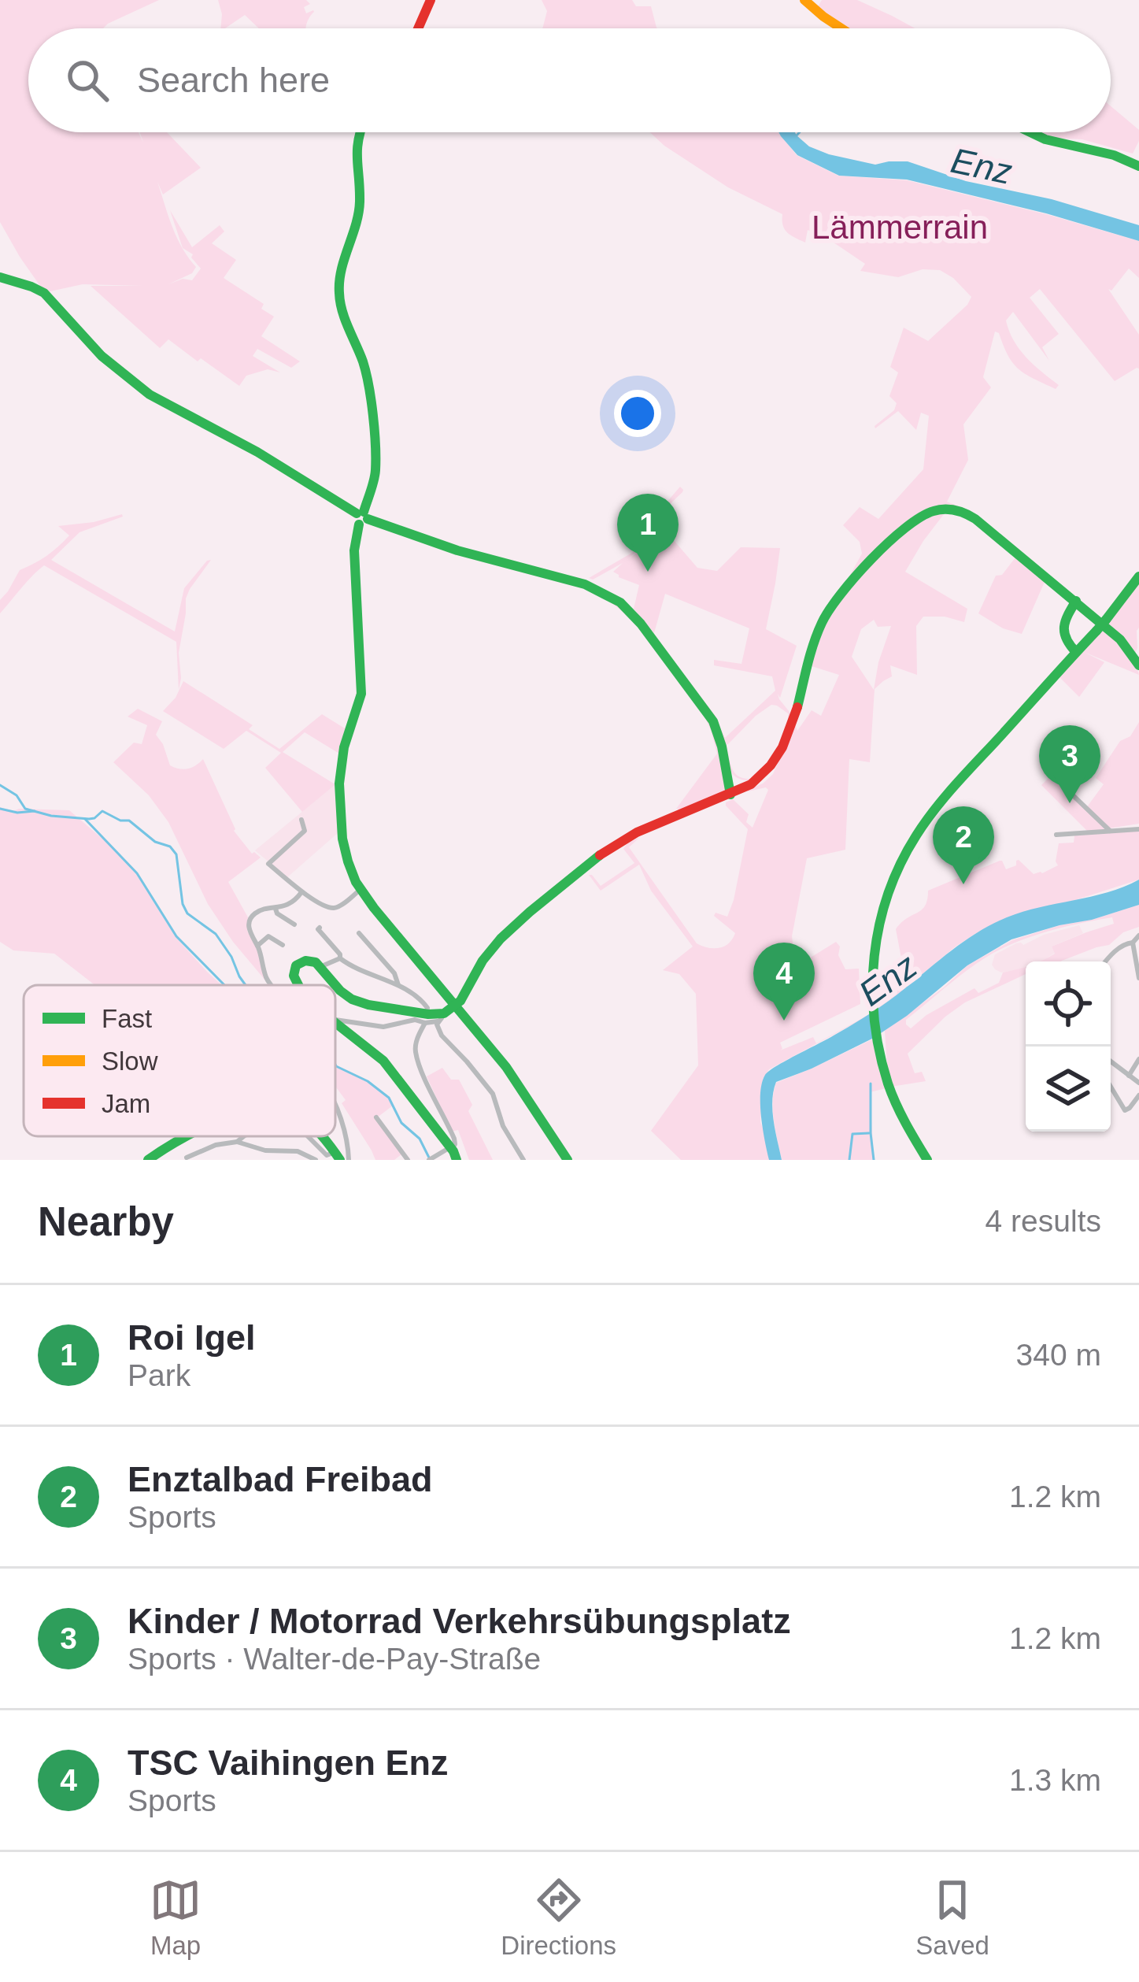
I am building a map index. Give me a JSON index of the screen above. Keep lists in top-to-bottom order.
{
  "water": ["Enz"],
  "parks": ["Lämmerrain"],
  "legend": ["Fast", "Slow", "Jam"],
  "page": {
    "search": "Search here",
    "pins": [
      "1",
      "3",
      "2",
      "4"
    ],
    "heading": ["Nearby", "4 results"],
    "list": [
      {
        "mark": "1",
        "name": "Roi Igel",
        "note": "Park",
        "value": "340 m"
      },
      {
        "mark": "2",
        "name": "Enztalbad Freibad",
        "note": "Sports",
        "value": "1.2 km"
      },
      {
        "mark": "3",
        "name": "Kinder / Motorrad Verkehrsübungsplatz",
        "note": "Sports · Walter-de-Pay-Straße",
        "value": "1.2 km"
      },
      {
        "mark": "4",
        "name": "TSC Vaihingen Enz",
        "note": "Sports",
        "value": "1.3 km"
      }
    ],
    "nav": ["Map", "Directions", "Saved"]
  }
}
